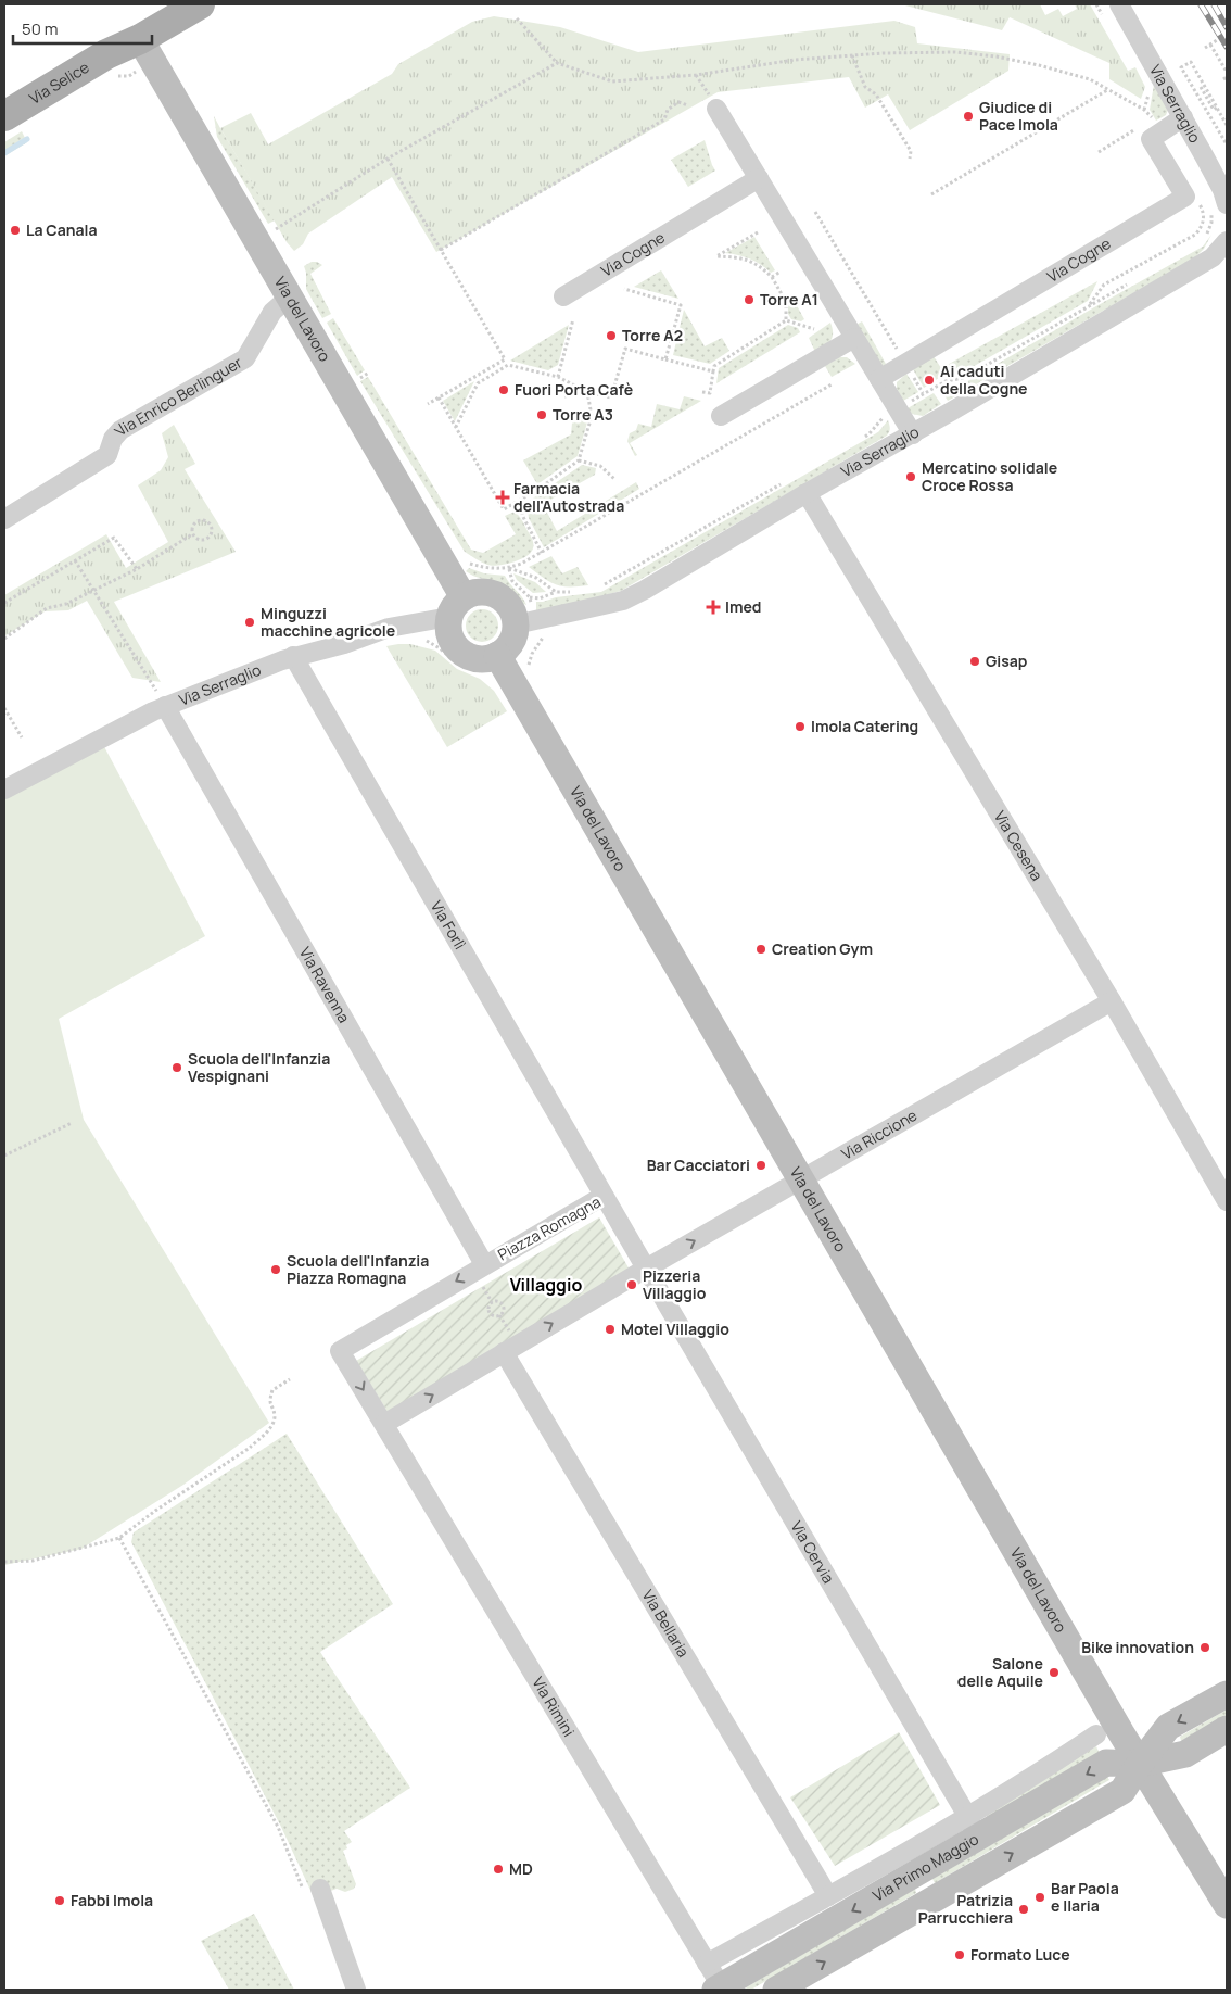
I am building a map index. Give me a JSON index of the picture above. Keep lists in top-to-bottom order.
{
  "streets": {
    "main road": ["Via Selice", "Via del Lavoro", "Via Primo Maggio"],
    "street": [
      "Via Serraglio",
      "Via Cogne",
      "Via Enrico Berlinguer",
      "Via Cesena",
      "Via Forlì",
      "Via Ravenna",
      "Via Riccione",
      "Piazza Romagna",
      "Via Cervia",
      "Via Bellaria",
      "Via Rimini"
    ]
  },
  "crossings": [
    ["Via Selice", "Via del Lavoro"],
    ["Via Serraglio", "Via del Lavoro"],
    ["Via Serraglio", "Via Cesena"],
    ["Via Serraglio", "Via Forlì"],
    ["Via Serraglio", "Via Ravenna"],
    ["Via del Lavoro", "Via Enrico Berlinguer"],
    ["Via del Lavoro", "Via Riccione"],
    ["Via del Lavoro", "Via Primo Maggio"],
    ["Via Cesena", "Via Riccione"],
    ["Via Forlì", "Piazza Romagna"],
    ["Via Ravenna", "Piazza Romagna"],
    ["Via Riccione", "Piazza Romagna"],
    ["Via Riccione", "Via Cervia"],
    ["Piazza Romagna", "Via Cervia"],
    ["Piazza Romagna", "Via Rimini"],
    ["Via Cervia", "Via Primo Maggio"],
    ["Via Bellaria", "Via Primo Maggio"],
    ["Via Rimini", "Via Primo Maggio"]
  ],
  "districts": ["Villaggio"],
  "places": {
    "other": [
      "Giudice di Pace Imola",
      "La Canala",
      "Torre A1",
      "Torre A2",
      "Ai caduti della Cogne",
      "Fuori Porta Cafè",
      "Torre A3",
      "Mercatino solidale Croce Rossa",
      "Minguzzi macchine agricole",
      "Gisap",
      "Imola Catering",
      "Creation Gym",
      "Scuola dell'Infanzia Vespignani",
      "Bar Cacciatori",
      "Scuola dell'Infanzia Piazza Romagna",
      "Pizzeria Villaggio",
      "Motel Villaggio",
      "Bike innovation",
      "Salone delle Aquile",
      "MD",
      "Bar Paola e Ilaria",
      "Fabbi Imola",
      "Patrizia Parrucchiera",
      "Formato Luce"
    ],
    "health": ["Farmacia dell'Autostrada", "Imed"]
  },
  "scale_bar": "50 m"
}
